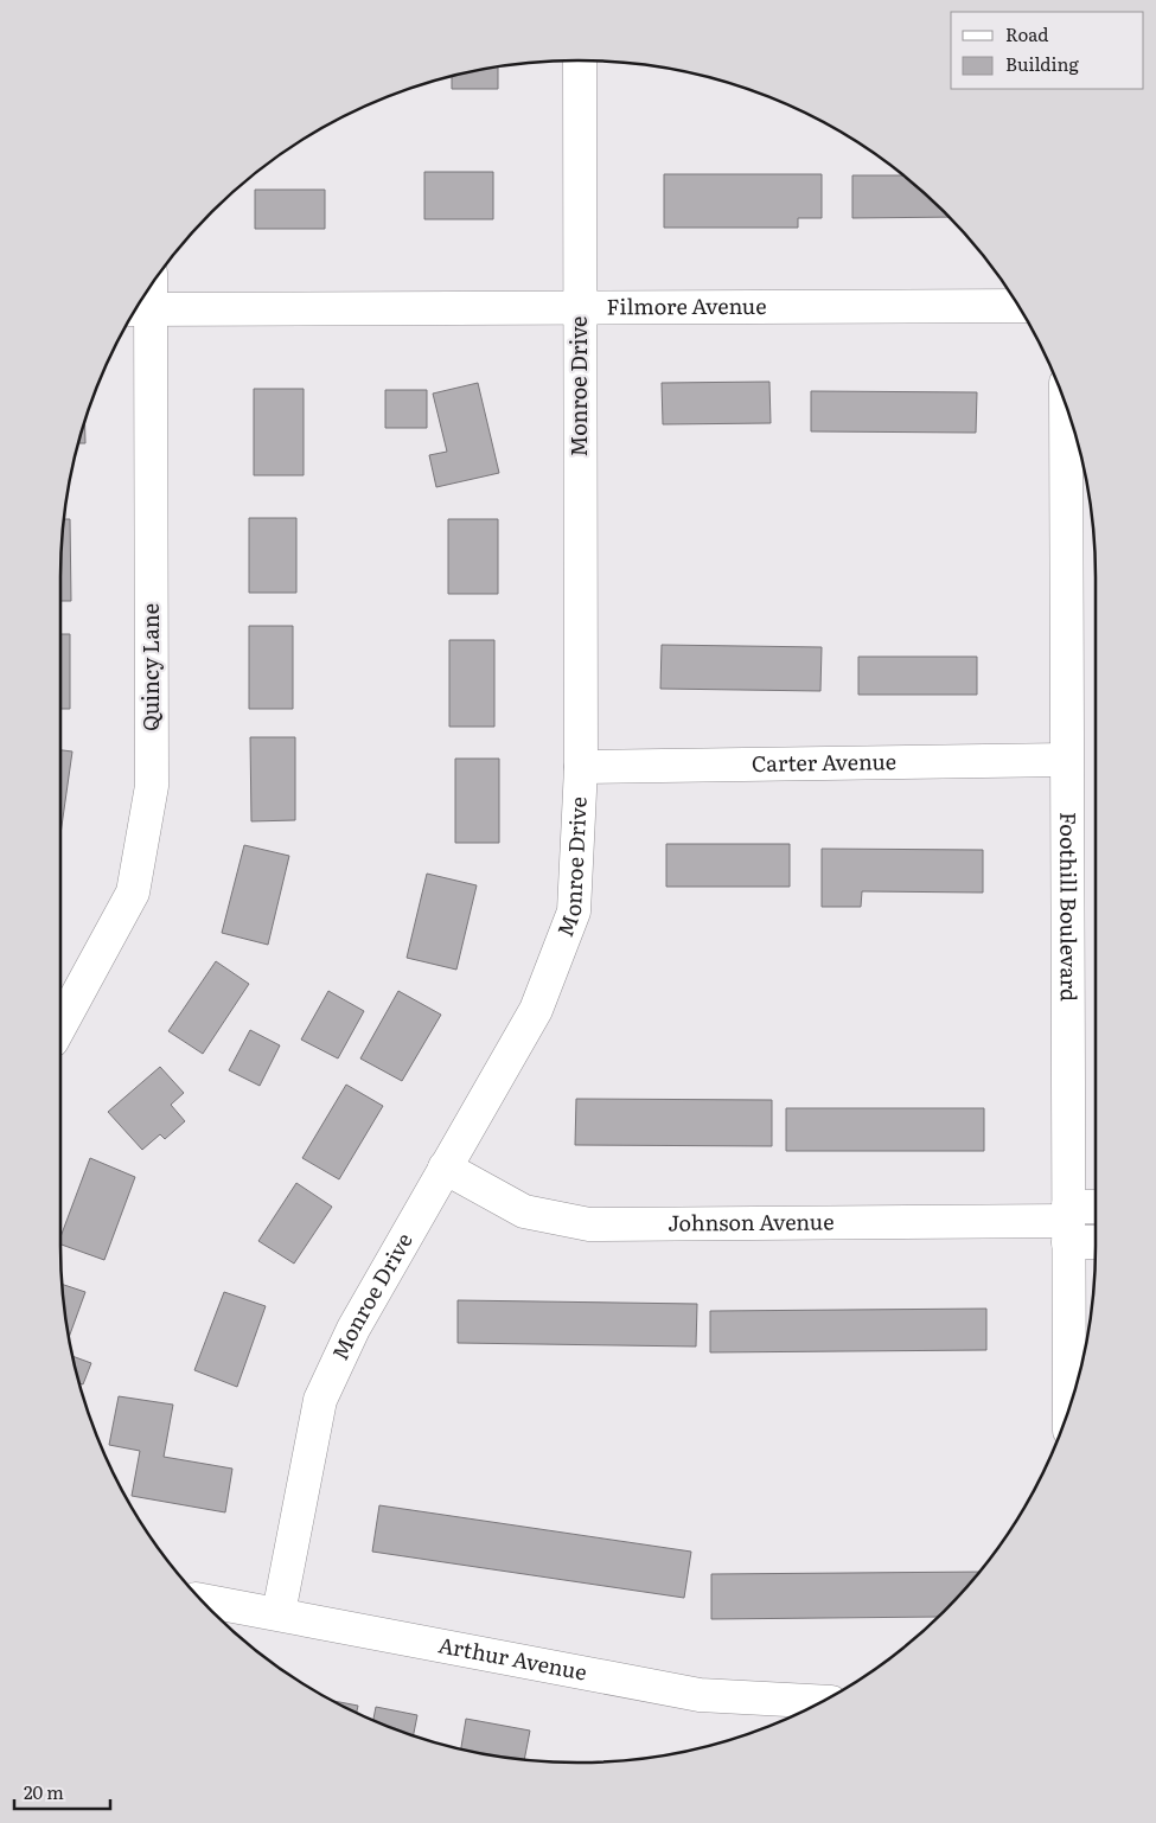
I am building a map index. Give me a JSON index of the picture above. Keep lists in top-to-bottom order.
{
  "streets": {
    "street": [
      "Filmore Avenue",
      "Monroe Drive",
      "Quincy Lane",
      "Carter Avenue",
      "Foothill Boulevard",
      "Johnson Avenue",
      "Arthur Avenue"
    ]
  },
  "crossings": [
    ["Filmore Avenue", "Monroe Drive"],
    ["Filmore Avenue", "Quincy Lane"],
    ["Monroe Drive", "Carter Avenue"],
    ["Monroe Drive", "Johnson Avenue"],
    ["Monroe Drive", "Arthur Avenue"],
    ["Carter Avenue", "Foothill Boulevard"],
    ["Foothill Boulevard", "Johnson Avenue"]
  ],
  "legend": ["Road", "Building"],
  "scale_bar": "20 m"
}
